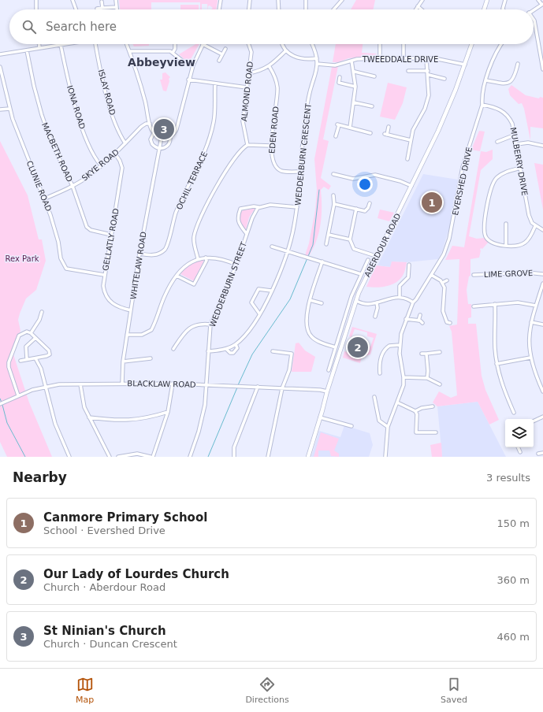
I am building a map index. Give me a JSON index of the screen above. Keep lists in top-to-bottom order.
{
  "streets": {
    "main road": ["ABERDOUR ROAD"],
    "street": [
      "TWEEDDALE DRIVE",
      "ALMOND ROAD",
      "ISLAY ROAD",
      "IONA ROAD",
      "EDEN ROAD",
      "MACBETH ROAD",
      "WEDDERBURN CRESCENT",
      "MULBERRY DRIVE",
      "SKYE ROAD",
      "OCHIL TERRACE",
      "EVERSHED DRIVE",
      "CLUNIE ROAD",
      "GELLATLY ROAD",
      "WHITELAW ROAD",
      "LIME GROVE",
      "WEDDERBURN STREET",
      "BLACKLAW ROAD"
    ]
  },
  "crossings": [
    ["TWEEDDALE DRIVE", "WEDDERBURN CRESCENT"],
    ["TWEEDDALE DRIVE", "ABERDOUR ROAD"],
    ["ISLAY ROAD", "SKYE ROAD"],
    ["IONA ROAD", "SKYE ROAD"],
    ["EDEN ROAD", "WEDDERBURN CRESCENT"],
    ["MACBETH ROAD", "SKYE ROAD"],
    ["MACBETH ROAD", "GELLATLY ROAD"],
    ["WEDDERBURN CRESCENT", "WEDDERBURN STREET"],
    ["MULBERRY DRIVE", "EVERSHED DRIVE"],
    ["SKYE ROAD", "CLUNIE ROAD"],
    ["SKYE ROAD", "GELLATLY ROAD"],
    ["OCHIL TERRACE", "WHITELAW ROAD"],
    ["CLUNIE ROAD", "GELLATLY ROAD"],
    ["GELLATLY ROAD", "WHITELAW ROAD"],
    ["ABERDOUR ROAD", "BLACKLAW ROAD"],
    ["WHITELAW ROAD", "BLACKLAW ROAD"],
    ["WEDDERBURN STREET", "BLACKLAW ROAD"]
  ],
  "districts": ["Abbeyview"],
  "parks": ["Rex Park"],
  "page": {
    "search": "Search here",
    "pins": ["3", "1", "2"],
    "heading": ["Nearby", "3 results"],
    "list": [
      {
        "mark": "1",
        "name": "Canmore Primary School",
        "note": "School · Evershed Drive",
        "value": "150 m"
      },
      {
        "mark": "2",
        "name": "Our Lady of Lourdes Church",
        "note": "Church · Aberdour Road",
        "value": "360 m"
      },
      {
        "mark": "3",
        "name": "St Ninian's Church",
        "note": "Church · Duncan Crescent",
        "value": "460 m"
      }
    ],
    "nav": ["Map", "Directions", "Saved"]
  }
}
